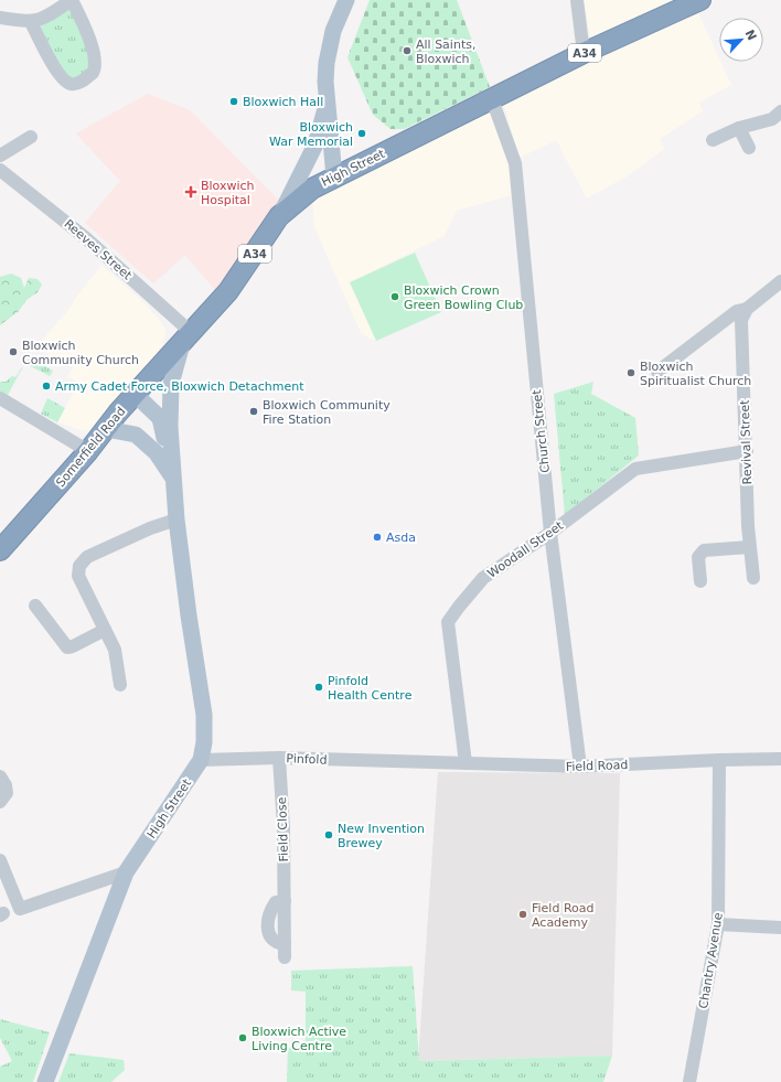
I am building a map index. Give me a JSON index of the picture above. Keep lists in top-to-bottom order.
{
  "streets": {
    "highway": ["A34", "High Street", "Somerfield Road"],
    "street": [
      "Reeves Street",
      "Church Street",
      "Revival Street",
      "Woodall Street",
      "Pinfold",
      "Field Road",
      "Field Close",
      "Chantry Avenue"
    ]
  },
  "crossings": [
    ["High Street", "Reeves Street"],
    ["High Street", "Church Street"],
    ["High Street", "Somerfield Road"],
    ["High Street", "Pinfold"],
    ["Reeves Street", "Somerfield Road"],
    ["Church Street", "Woodall Street"],
    ["Church Street", "Field Road"],
    ["Revival Street", "Woodall Street"],
    ["Woodall Street", "Field Road"],
    ["Pinfold", "Field Road"],
    ["Pinfold", "Field Close"],
    ["Field Road", "Chantry Avenue"]
  ],
  "places": {
    "other": [
      "All Saints, Bloxwich",
      "Bloxwich Hall",
      "Bloxwich War Memorial",
      "Bloxwich Crown Green Bowling Club",
      "Bloxwich Community Church",
      "Bloxwich Spiritualist Church",
      "Army Cadet Force, Bloxwich Detachment",
      "Bloxwich Community Fire Station",
      "Asda",
      "Pinfold Health Centre",
      "New Invention Brewey",
      "Field Road Academy",
      "Bloxwich Active Living Centre"
    ],
    "health": ["Bloxwich Hospital"]
  },
  "north": "top right"
}
